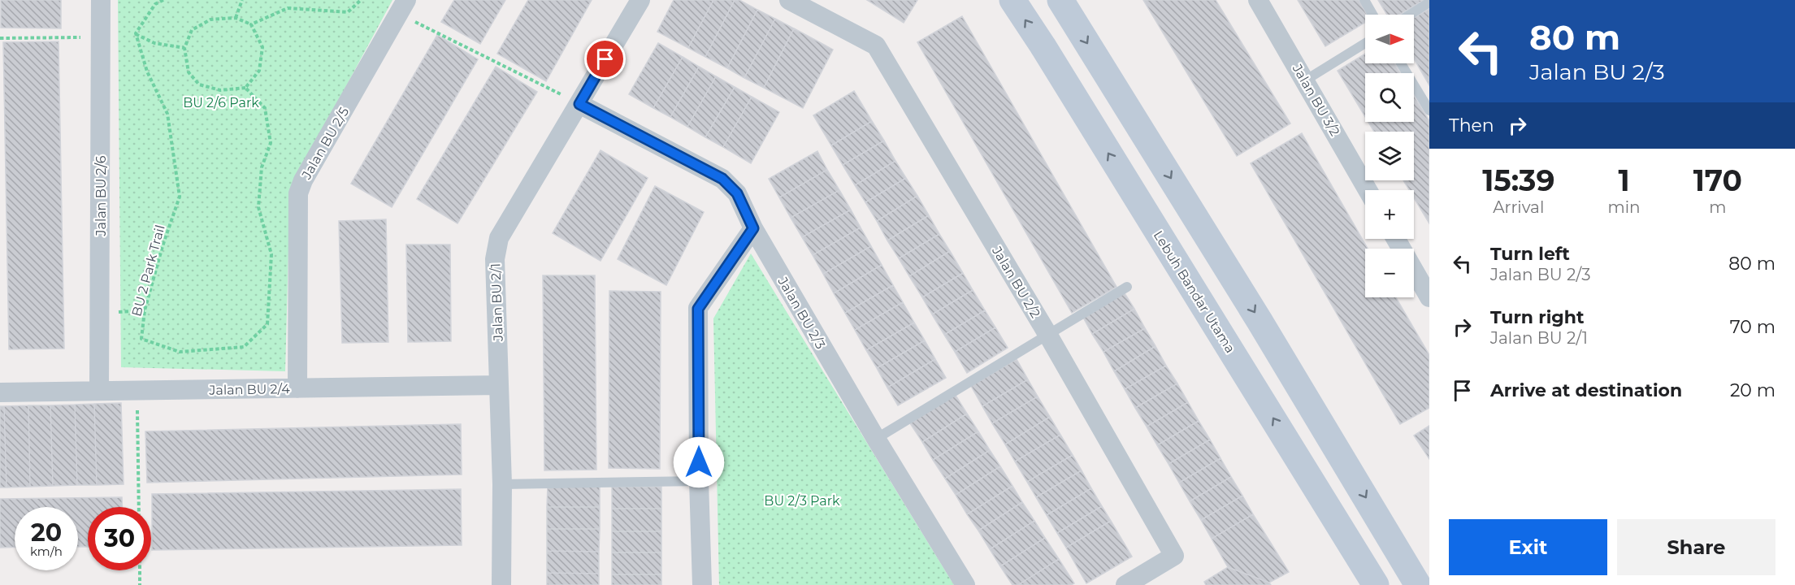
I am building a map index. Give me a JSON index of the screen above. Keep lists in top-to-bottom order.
{
  "streets": {
    "main road": ["Lebuh Bandar Utama"],
    "street": [
      "Jalan BU 3/2",
      "Jalan BU 2/5",
      "Jalan BU 2/6",
      "Jalan BU 2/2",
      "Jalan BU 2/1",
      "Jalan BU 2/3",
      "Jalan BU 2/4"
    ],
    "path": ["BU 2 Park Trail"]
  },
  "crossings": [
    ["Jalan BU 2/5", "Jalan BU 2/4"],
    ["Jalan BU 2/6", "Jalan BU 2/4"],
    ["Jalan BU 2/1", "Jalan BU 2/3"],
    ["Jalan BU 2/1", "Jalan BU 2/4"]
  ],
  "parks": ["BU 2/6 Park", "BU 2/3 Park"],
  "north": "right",
  "page": {
    "turn": ["80 m", "Jalan BU 2/3"],
    "map_buttons": ["+", "−"],
    "then": "Then",
    "eta": [
      "15:39",
      "Arrival",
      "1",
      "min",
      "170",
      "m"
    ],
    "list": [
      {
        "name": "Turn left",
        "note": "Jalan BU 2/3",
        "value": "80 m"
      },
      {
        "name": "Turn right",
        "note": "Jalan BU 2/1",
        "value": "70 m"
      },
      {
        "name": "Arrive at destination",
        "value": "20 m"
      }
    ],
    "speed": "20 km/h",
    "limit": "30",
    "buttons": ["Exit", "Share"]
  }
}
